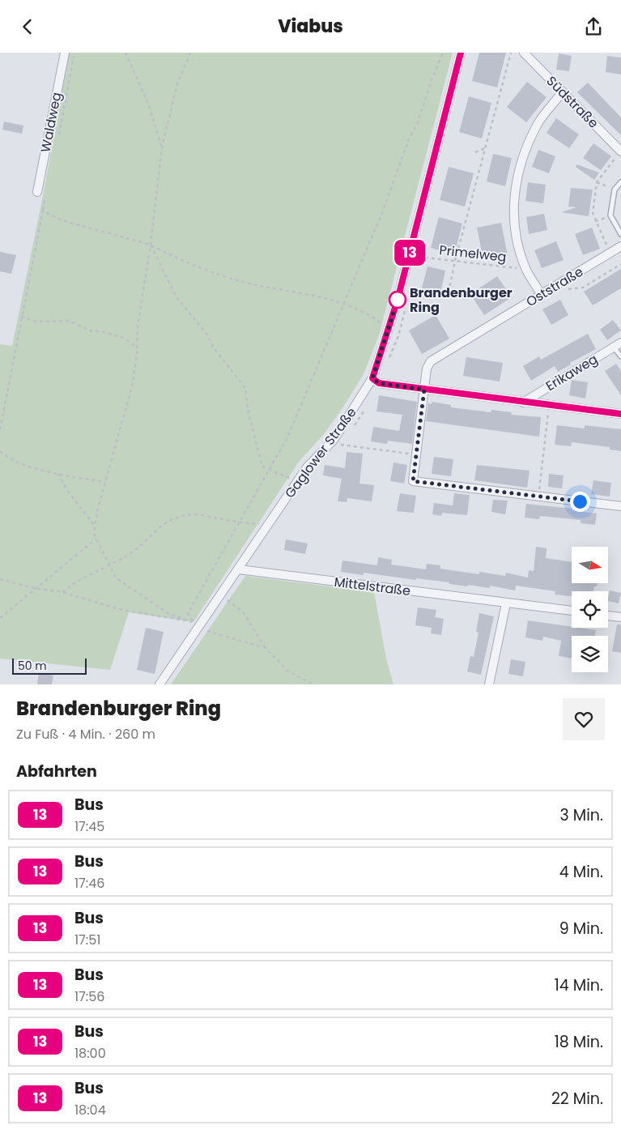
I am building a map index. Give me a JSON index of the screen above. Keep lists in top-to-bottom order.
{
  "streets": {
    "street": [
      "Südstraße",
      "Waldweg",
      "Oststraße",
      "Erikaweg",
      "Gaglower Straße",
      "Mittelstraße"
    ],
    "path": ["Primelweg"]
  },
  "crossings": [
    ["Gaglower Straße", "Mittelstraße"]
  ],
  "places": ["Brandenburger Ring"],
  "lines": ["bus line 13"],
  "scale_bar": "50 m",
  "north": "right",
  "page": {
    "header": "Viabus",
    "on_map": "13",
    "scale": "50 m",
    "heading": [
      ["Brandenburger Ring", "Zu Fuß · 4 Min. · 260 m"],
      "Abfahrten"
    ],
    "list": [
      {
        "mark": "13",
        "name": "Bus",
        "note": "17:45",
        "value": "3 Min."
      },
      {
        "mark": "13",
        "name": "Bus",
        "note": "17:46",
        "value": "4 Min."
      },
      {
        "mark": "13",
        "name": "Bus",
        "note": "17:51",
        "value": "9 Min."
      },
      {
        "mark": "13",
        "name": "Bus",
        "note": "17:56",
        "value": "14 Min."
      },
      {
        "mark": "13",
        "name": "Bus",
        "note": "18:00",
        "value": "18 Min."
      },
      {
        "mark": "13",
        "name": "Bus",
        "note": "18:04",
        "value": "22 Min."
      }
    ]
  }
}
